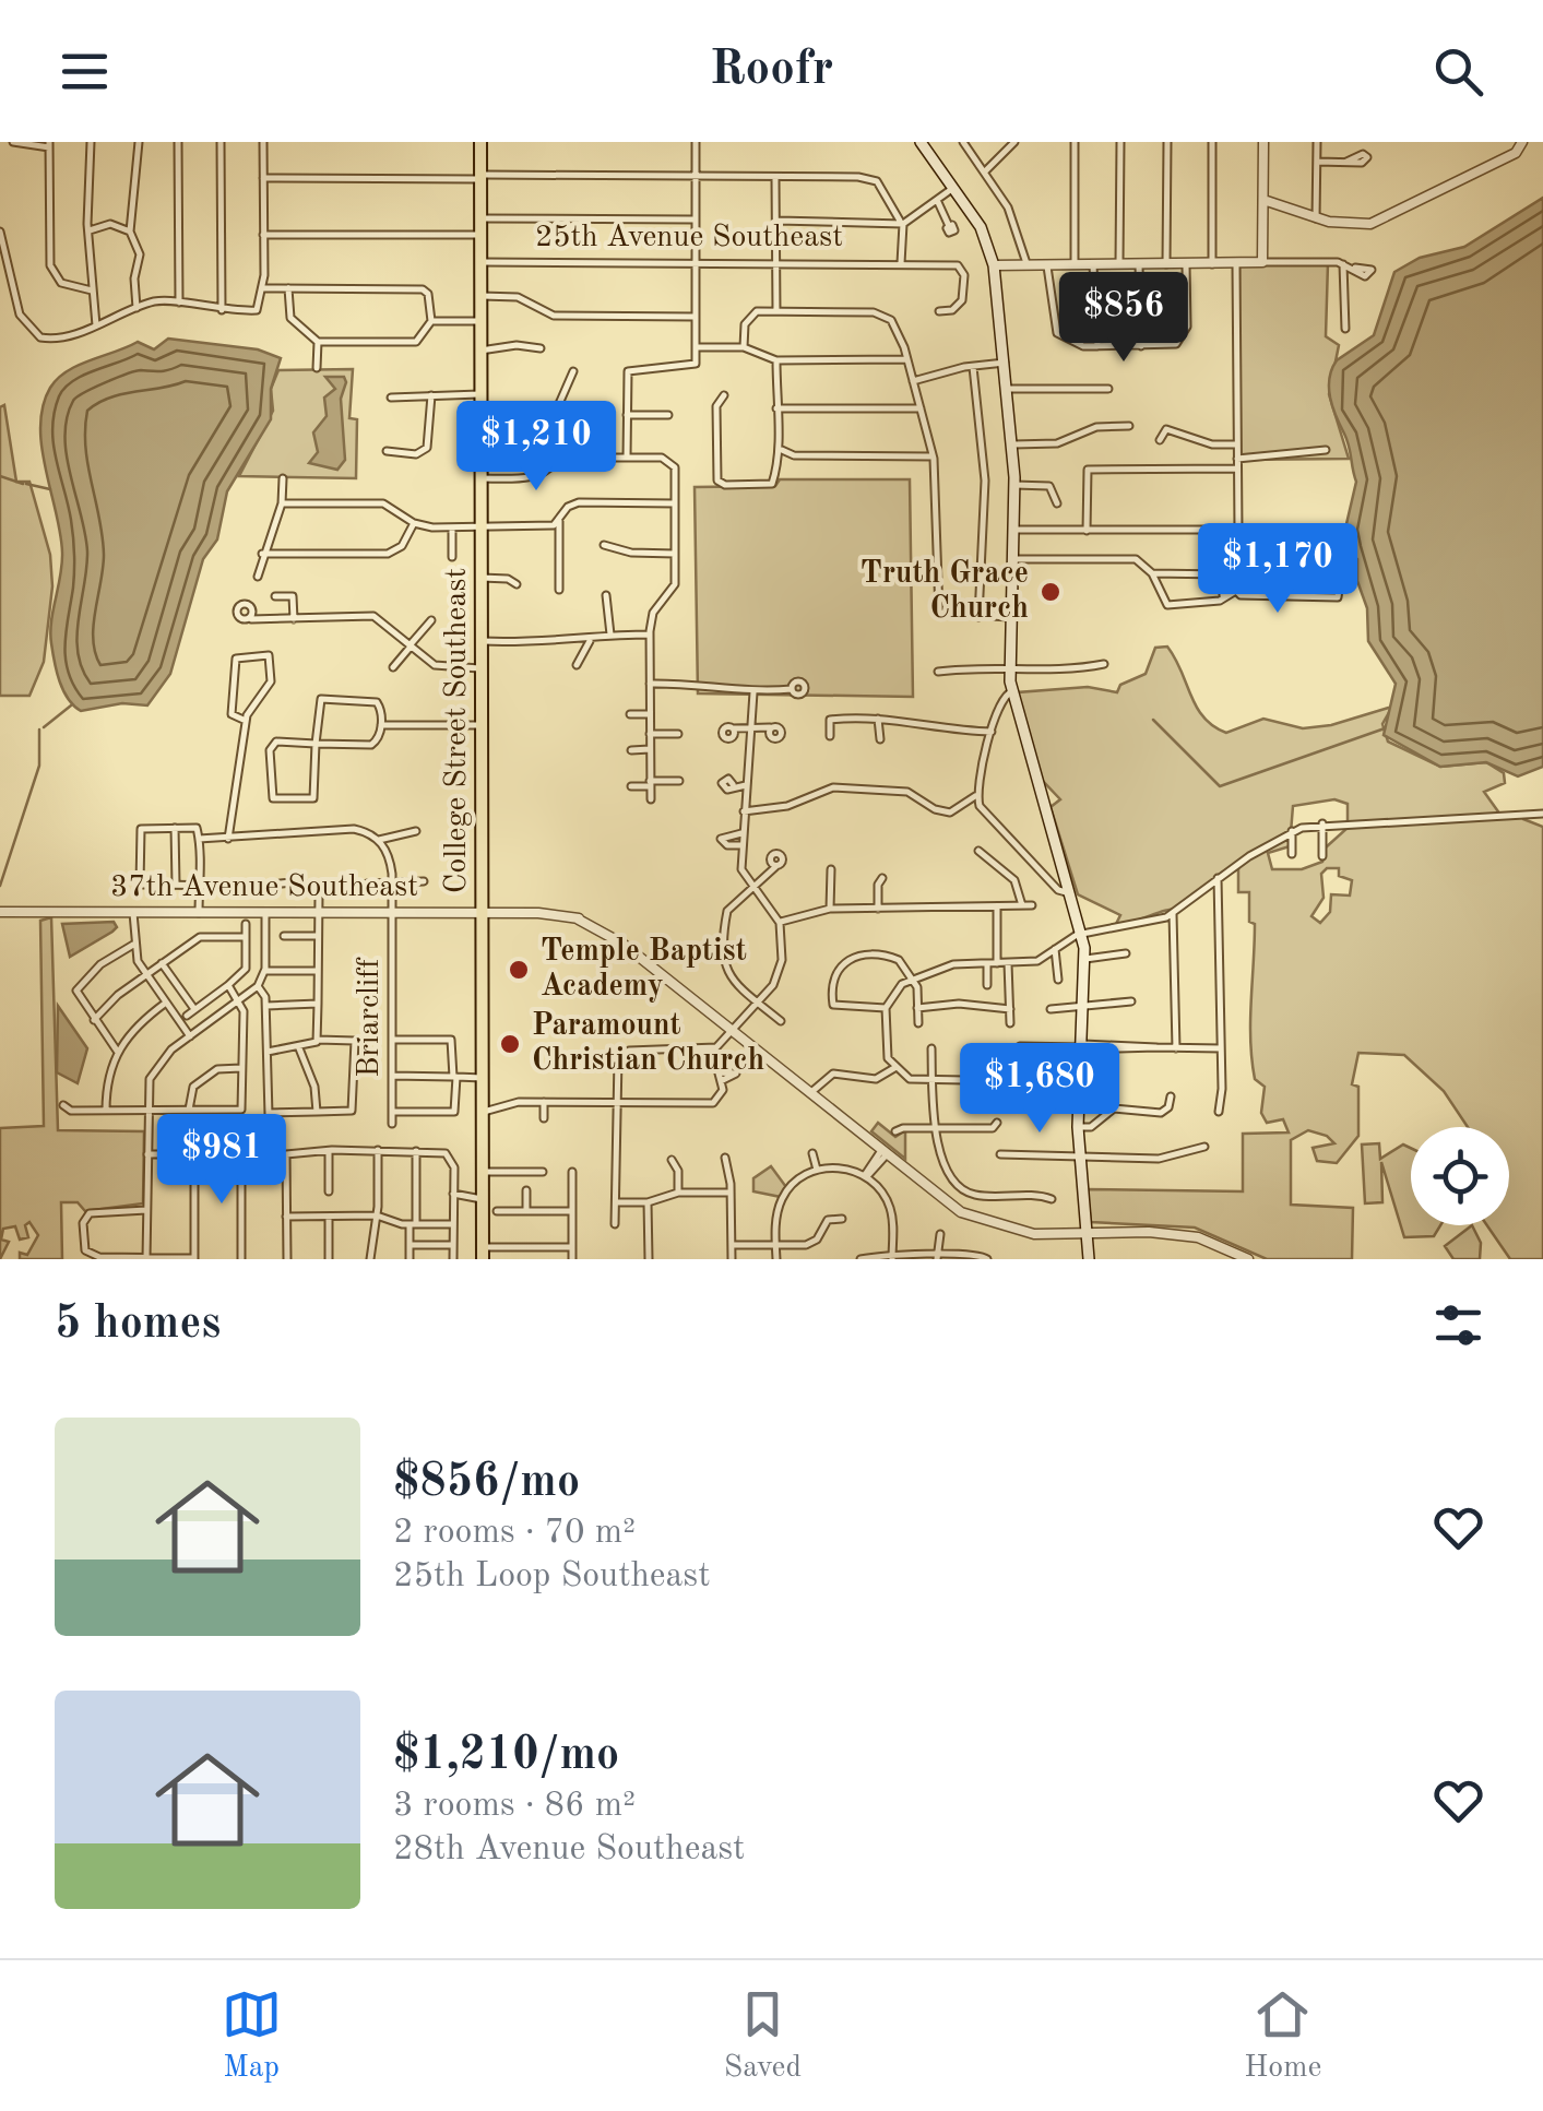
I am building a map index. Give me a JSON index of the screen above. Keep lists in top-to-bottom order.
{
  "streets": {
    "main road": ["College Street Southeast"],
    "street": ["25th Avenue Southeast", "37th Avenue Southeast", "Briarcliff"]
  },
  "crossings": [
    ["25th Avenue Southeast", "College Street Southeast"],
    ["College Street Southeast", "37th Avenue Southeast"],
    ["37th Avenue Southeast", "Briarcliff"]
  ],
  "places": ["Truth Grace Church", "Temple Baptist Academy", "Paramount Christian Church"],
  "page": {
    "header": "Roofr",
    "price": [
      "$856",
      "$1,210",
      "$1,170",
      "$1,680",
      "$981"
    ],
    "heading": "5 homes",
    "list": [
      {
        "name": "$856/mo",
        "note": "2 rooms · 70 m² · 25th Loop Southeast"
      },
      {
        "name": "$1,210/mo",
        "note": "3 rooms · 86 m² · 28th Avenue Southeast"
      }
    ],
    "tabs": ["Map", "Saved", "Home"]
  }
}
